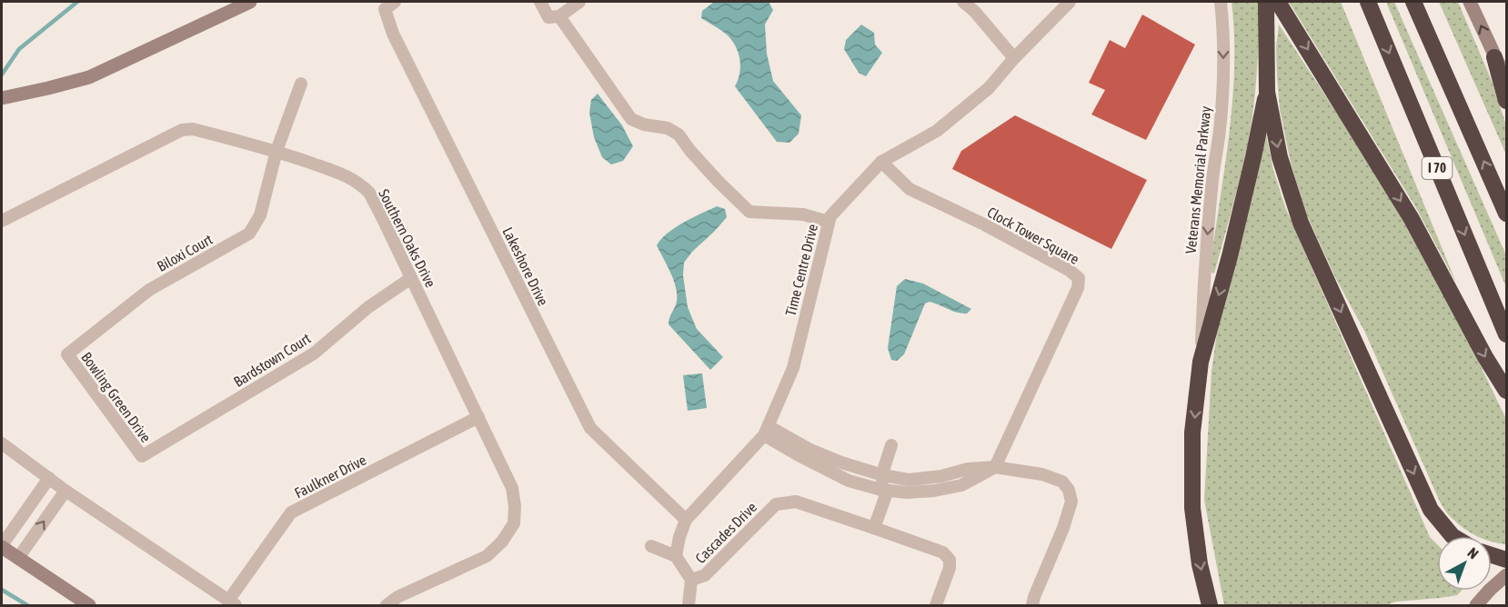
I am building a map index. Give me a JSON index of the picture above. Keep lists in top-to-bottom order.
{
  "streets": {
    "highway": ["I 70"],
    "street": [
      "Veterans Memorial Parkway",
      "Clock Tower Square",
      "Southern Oaks Drive",
      "Biloxi Court",
      "Lakeshore Drive",
      "Time Centre Drive",
      "Bardstown Court",
      "Bowling Green Drive",
      "Faulkner Drive",
      "Cascades Drive"
    ]
  },
  "crossings": [
    ["Clock Tower Square", "Time Centre Drive"],
    ["Southern Oaks Drive", "Biloxi Court"],
    ["Southern Oaks Drive", "Bardstown Court"],
    ["Southern Oaks Drive", "Faulkner Drive"],
    ["Biloxi Court", "Bowling Green Drive"],
    ["Lakeshore Drive", "Time Centre Drive"],
    ["Time Centre Drive", "Cascades Drive"],
    ["Bardstown Court", "Bowling Green Drive"]
  ],
  "one_way": ["Veterans Memorial Parkway"],
  "north": "top right"
}
